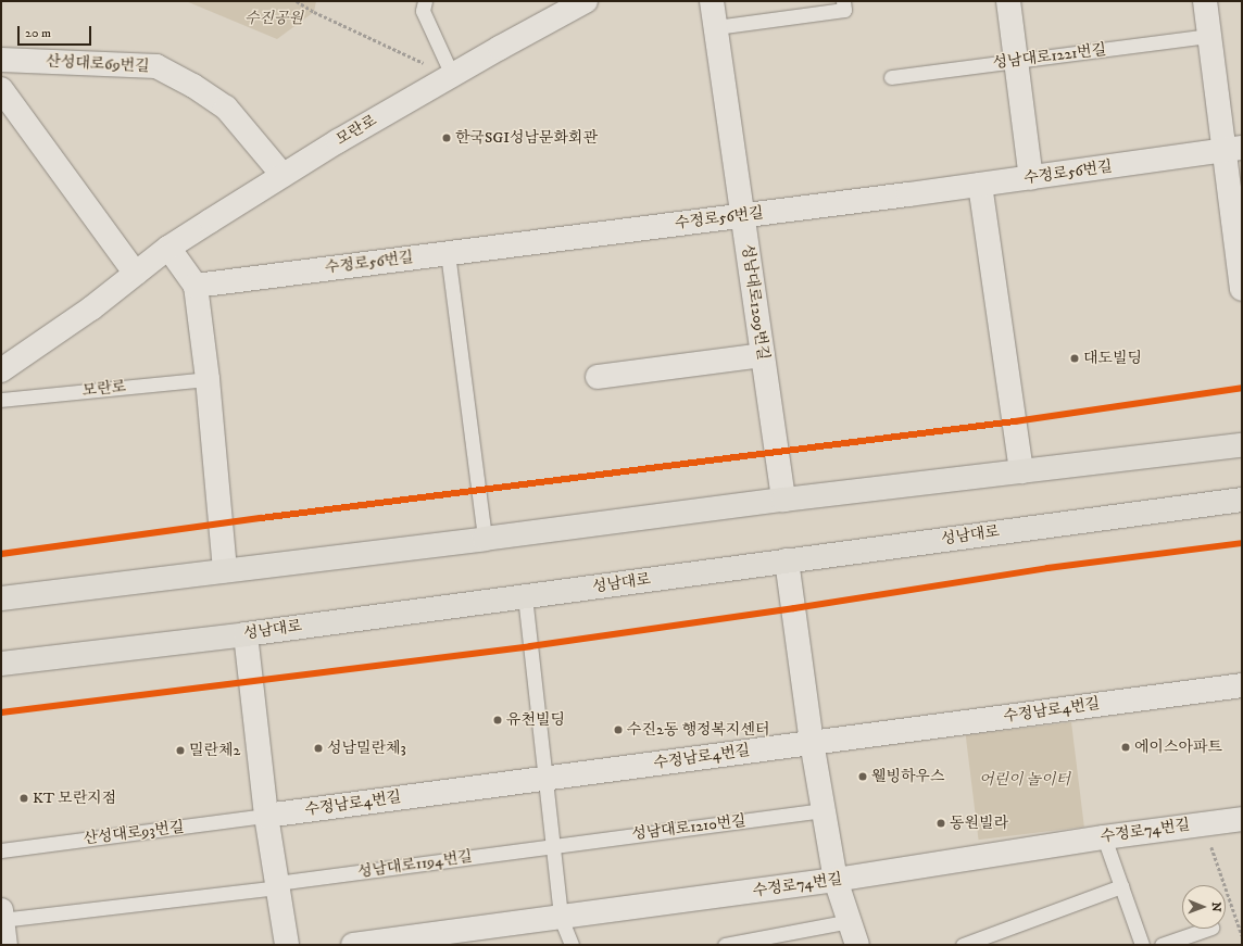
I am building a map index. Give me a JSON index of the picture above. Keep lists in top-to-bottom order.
{
  "streets": {
    "main road": ["성남대로"],
    "street": [
      "산성대로69번길",
      "모란로",
      "수정로56번길",
      "성남대로1209번길",
      "수정남로4번길",
      "수정로74번길"
    ],
    "lane": [
      "성남대로1221번길",
      "성남대로1210번길",
      "산성대로93번길",
      "성남대로1194번길"
    ]
  },
  "crossings": [
    ["산성대로69번길", "모란로"],
    ["수정로56번길", "성남대로1209번길"],
    ["수정남로4번길", "산성대로93번길"],
    ["성남대로1210번길", "성남대로1194번길"]
  ],
  "parks": ["수진공원", "어린이 놀이터"],
  "places": [
    "한국SGI성남문화회관",
    "대도빌딩",
    "유천빌딩",
    "수진2동 행정복지센터",
    "에이스아파트",
    "성남밀란체3",
    "밀란체2",
    "웰빙하우스",
    "KT 모란지점",
    "동원빌라"
  ],
  "scale_bar": "20 m",
  "north": "right"
}
